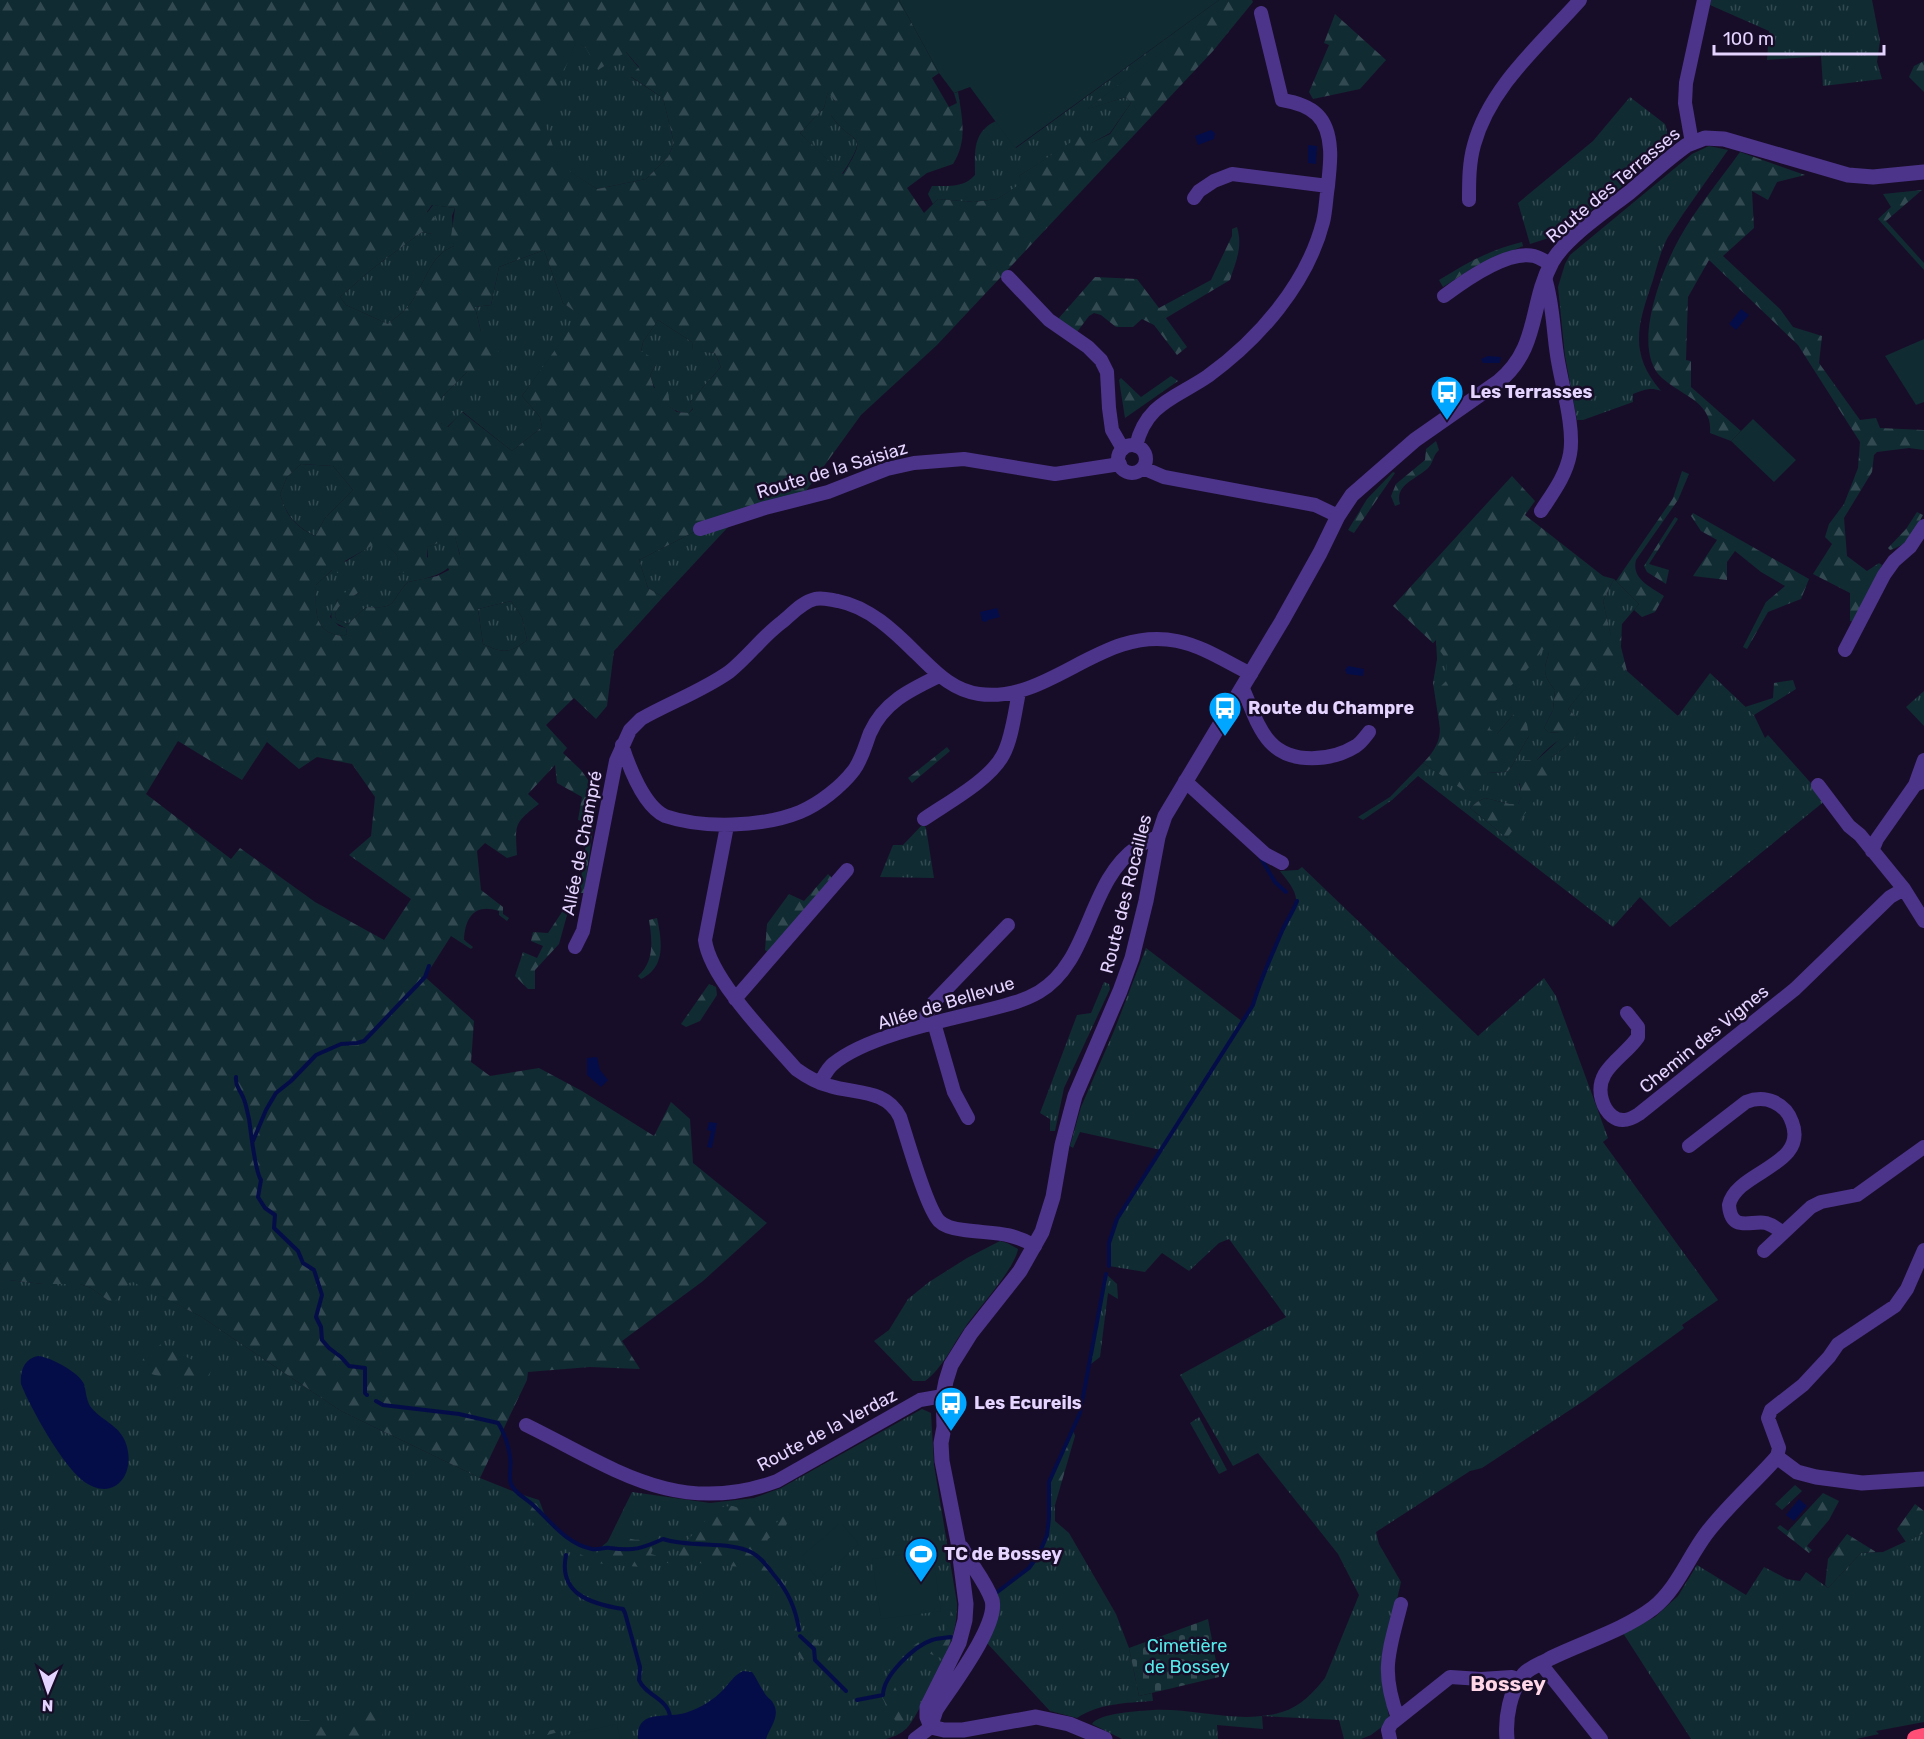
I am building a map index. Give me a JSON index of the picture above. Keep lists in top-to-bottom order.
{
  "streets": {
    "street": [
      "Route des Terrasses",
      "Route de la Saisiaz",
      "Allée de Champré",
      "Route des Rocailles",
      "Allée de Bellevue",
      "Chemin des Vignes",
      "Route de la Verdaz"
    ]
  },
  "crossings": [
    ["Route des Terrasses", "Route des Rocailles"],
    ["Route des Rocailles", "Allée de Bellevue"],
    ["Route des Rocailles", "Route de la Verdaz"]
  ],
  "districts": ["Bossey"],
  "parks": ["Cimetière de Bossey"],
  "places": {
    "bus stop": ["Les Terrasses", "Route du Champre", "Les Ecureils"],
    "sports": ["TC de Bossey"]
  },
  "scale_bar": "100 m",
  "north": "bottom"
}
